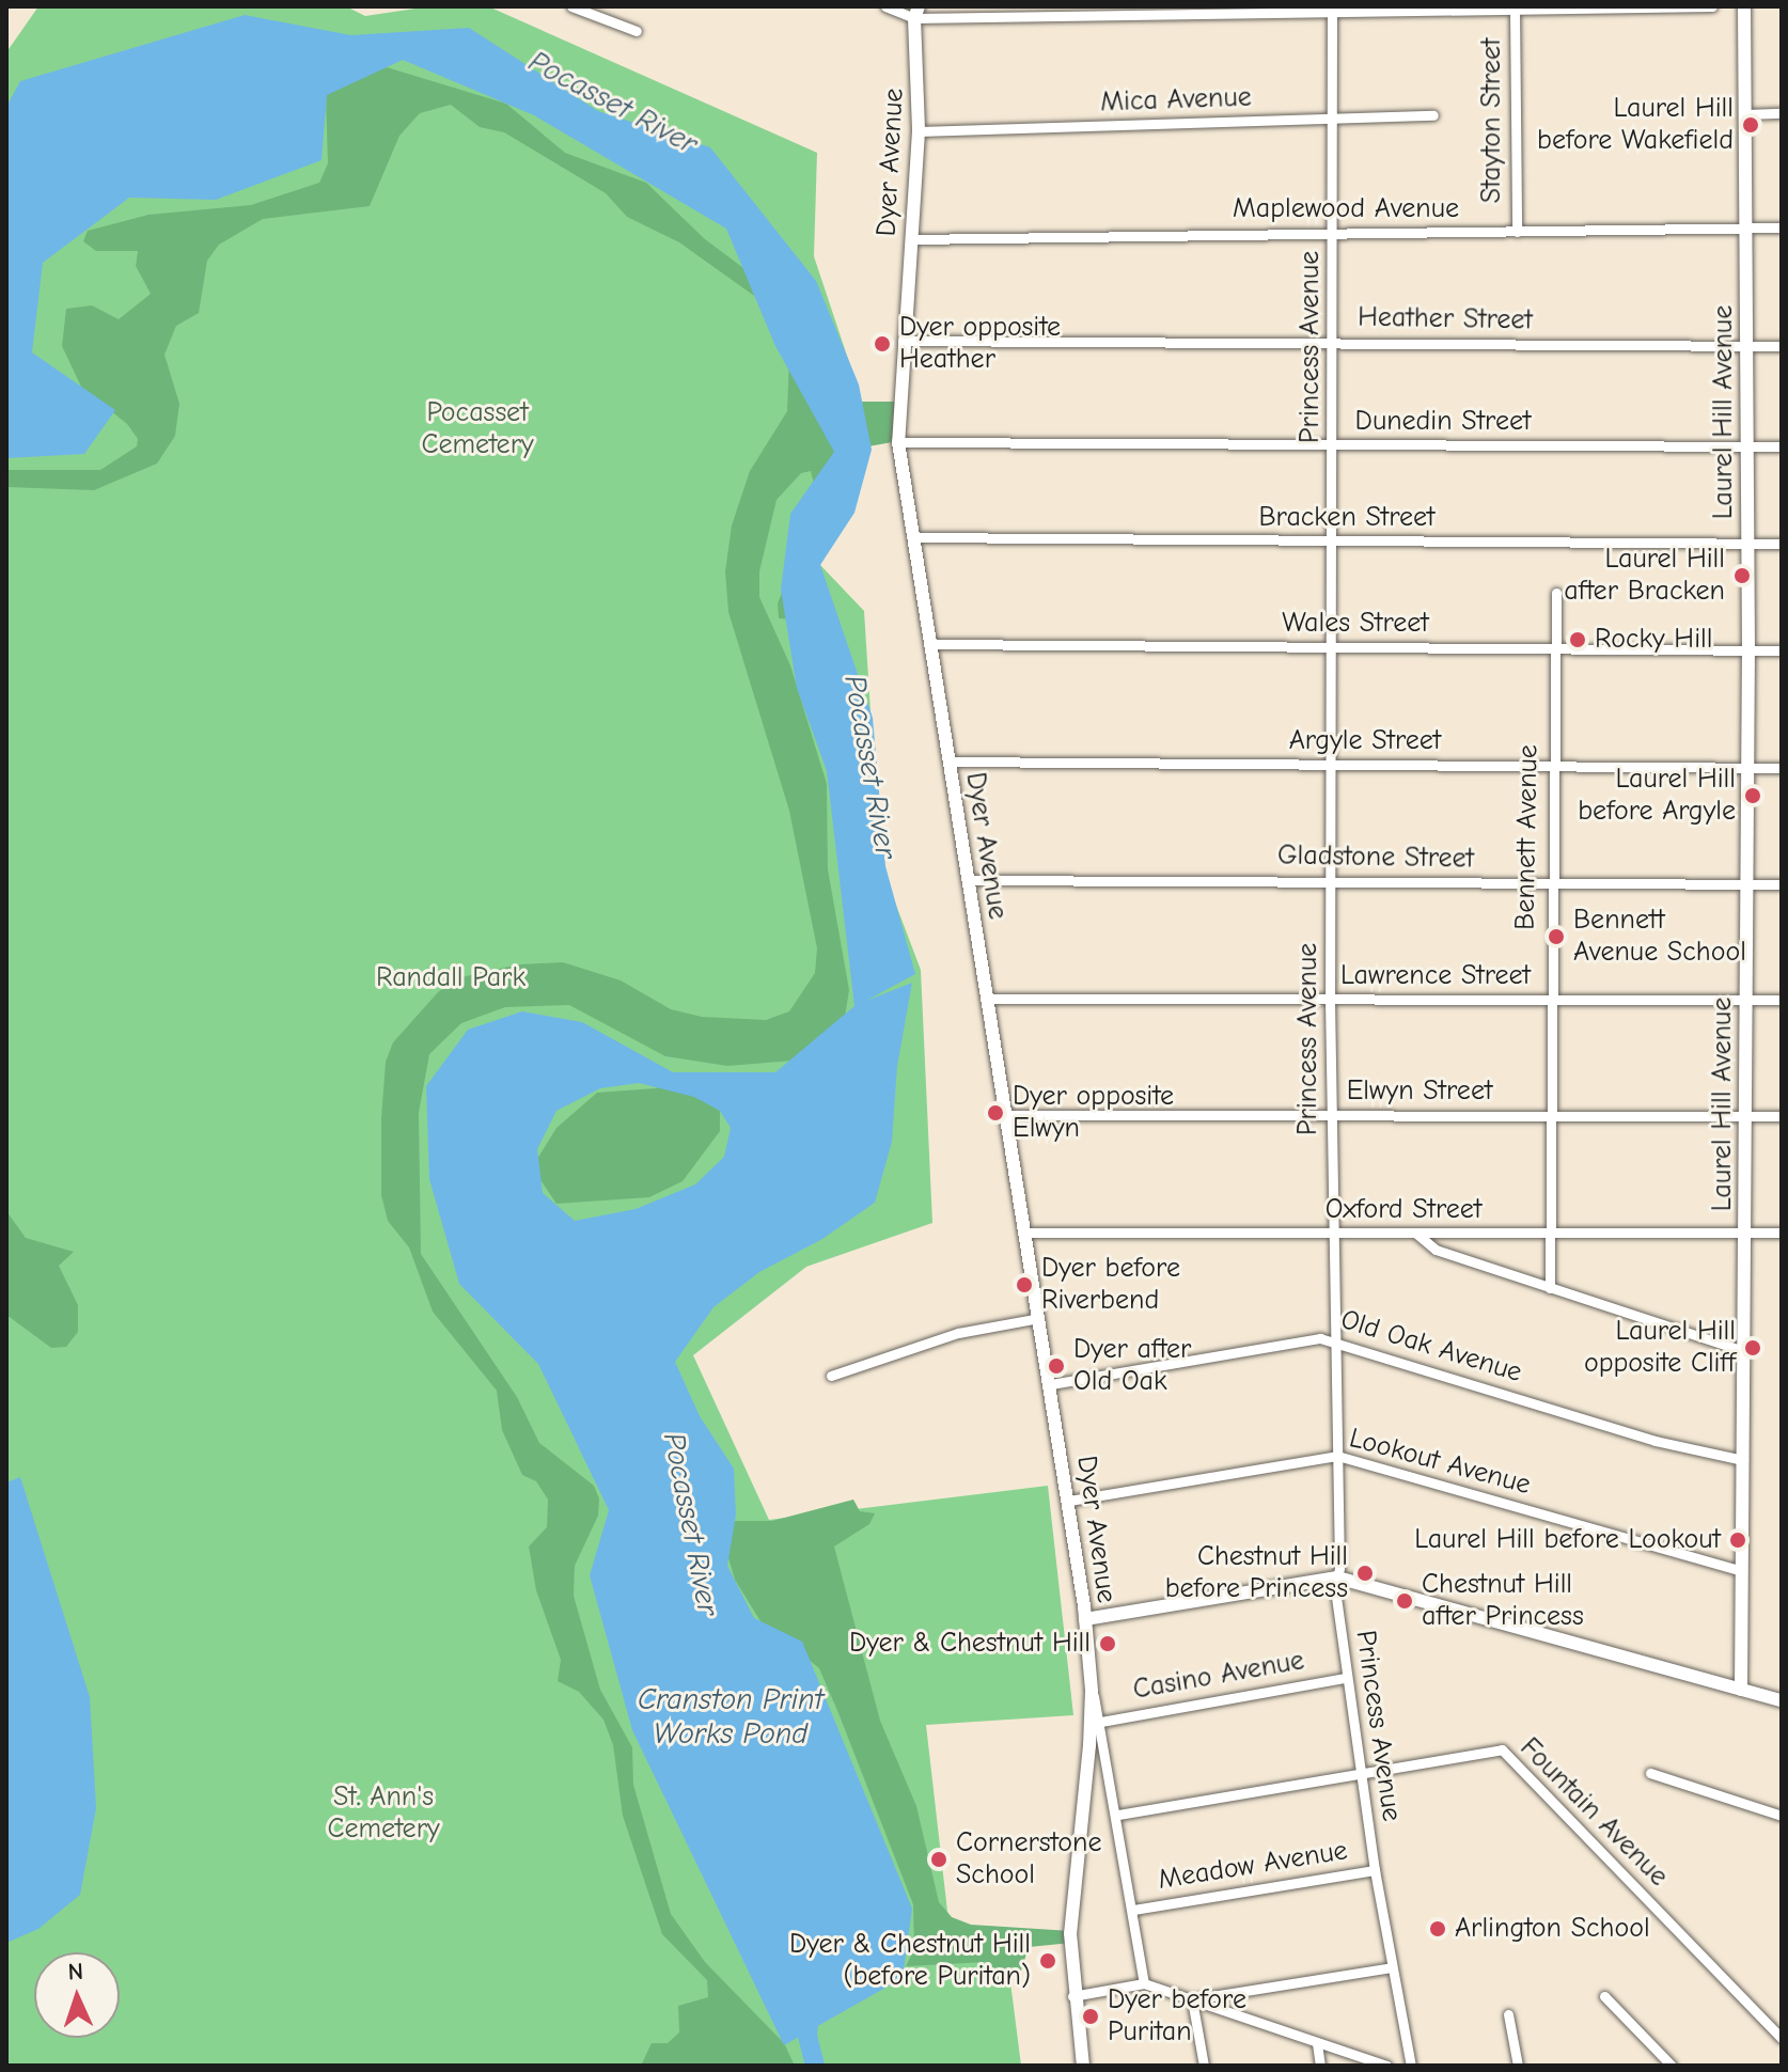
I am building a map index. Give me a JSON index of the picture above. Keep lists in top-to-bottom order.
{
  "streets": {
    "street": [
      "Mica Avenue",
      "Stayton Street",
      "Dyer Avenue",
      "Maplewood Avenue",
      "Heather Street",
      "Princess Avenue",
      "Laurel Hill Avenue",
      "Dunedin Street",
      "Bracken Street",
      "Wales Street",
      "Argyle Street",
      "Bennett Avenue",
      "Gladstone Street",
      "Lawrence Street",
      "Elwyn Street",
      "Oxford Street",
      "Old Oak Avenue",
      "Lookout Avenue",
      "Casino Avenue",
      "Fountain Avenue",
      "Meadow Avenue"
    ]
  },
  "crossings": [
    ["Mica Avenue", "Dyer Avenue"],
    ["Mica Avenue", "Princess Avenue"],
    ["Stayton Street", "Maplewood Avenue"],
    ["Dyer Avenue", "Maplewood Avenue"],
    ["Dyer Avenue", "Heather Street"],
    ["Dyer Avenue", "Dunedin Street"],
    ["Dyer Avenue", "Bracken Street"],
    ["Dyer Avenue", "Wales Street"],
    ["Dyer Avenue", "Argyle Street"],
    ["Dyer Avenue", "Gladstone Street"],
    ["Dyer Avenue", "Lawrence Street"],
    ["Dyer Avenue", "Elwyn Street"],
    ["Dyer Avenue", "Oxford Street"],
    ["Dyer Avenue", "Old Oak Avenue"],
    ["Dyer Avenue", "Lookout Avenue"],
    ["Dyer Avenue", "Casino Avenue"],
    ["Dyer Avenue", "Fountain Avenue"],
    ["Dyer Avenue", "Meadow Avenue"],
    ["Maplewood Avenue", "Princess Avenue"],
    ["Maplewood Avenue", "Laurel Hill Avenue"],
    ["Heather Street", "Princess Avenue"],
    ["Heather Street", "Laurel Hill Avenue"],
    ["Princess Avenue", "Dunedin Street"],
    ["Princess Avenue", "Bracken Street"],
    ["Princess Avenue", "Wales Street"],
    ["Princess Avenue", "Argyle Street"],
    ["Princess Avenue", "Gladstone Street"],
    ["Princess Avenue", "Lawrence Street"],
    ["Princess Avenue", "Elwyn Street"],
    ["Princess Avenue", "Oxford Street"],
    ["Princess Avenue", "Old Oak Avenue"],
    ["Princess Avenue", "Lookout Avenue"],
    ["Princess Avenue", "Casino Avenue"],
    ["Princess Avenue", "Fountain Avenue"],
    ["Princess Avenue", "Meadow Avenue"],
    ["Laurel Hill Avenue", "Dunedin Street"],
    ["Laurel Hill Avenue", "Bracken Street"],
    ["Laurel Hill Avenue", "Wales Street"],
    ["Laurel Hill Avenue", "Argyle Street"],
    ["Laurel Hill Avenue", "Gladstone Street"],
    ["Laurel Hill Avenue", "Lawrence Street"],
    ["Laurel Hill Avenue", "Elwyn Street"],
    ["Laurel Hill Avenue", "Oxford Street"],
    ["Laurel Hill Avenue", "Old Oak Avenue"],
    ["Laurel Hill Avenue", "Lookout Avenue"],
    ["Wales Street", "Bennett Avenue"],
    ["Argyle Street", "Bennett Avenue"],
    ["Bennett Avenue", "Gladstone Street"],
    ["Bennett Avenue", "Lawrence Street"],
    ["Bennett Avenue", "Elwyn Street"],
    ["Bennett Avenue", "Oxford Street"],
    ["Fountain Avenue", "Meadow Avenue"]
  ],
  "water": ["Pocasset River", "Cranston Print Works Pond"],
  "parks": ["Pocasset Cemetery", "Randall Park", "St. Ann's Cemetery"],
  "places": [
    "Laurel Hill before Wakefield",
    "Dyer opposite Heather",
    "Laurel Hill after Bracken",
    "Rocky Hill",
    "Laurel Hill before Argyle",
    "Bennett Avenue School",
    "Dyer opposite Elwyn",
    "Dyer before Riverbend",
    "Laurel Hill opposite Cliff",
    "Dyer after Old Oak",
    "Laurel Hill before Lookout",
    "Chestnut Hill before Princess",
    "Chestnut Hill after Princess",
    "Dyer & Chestnut Hill",
    "Cornerstone School",
    "Arlington School",
    "Dyer & Chestnut Hill (before Puritan)",
    "Dyer before Puritan"
  ],
  "north": "top"
}
